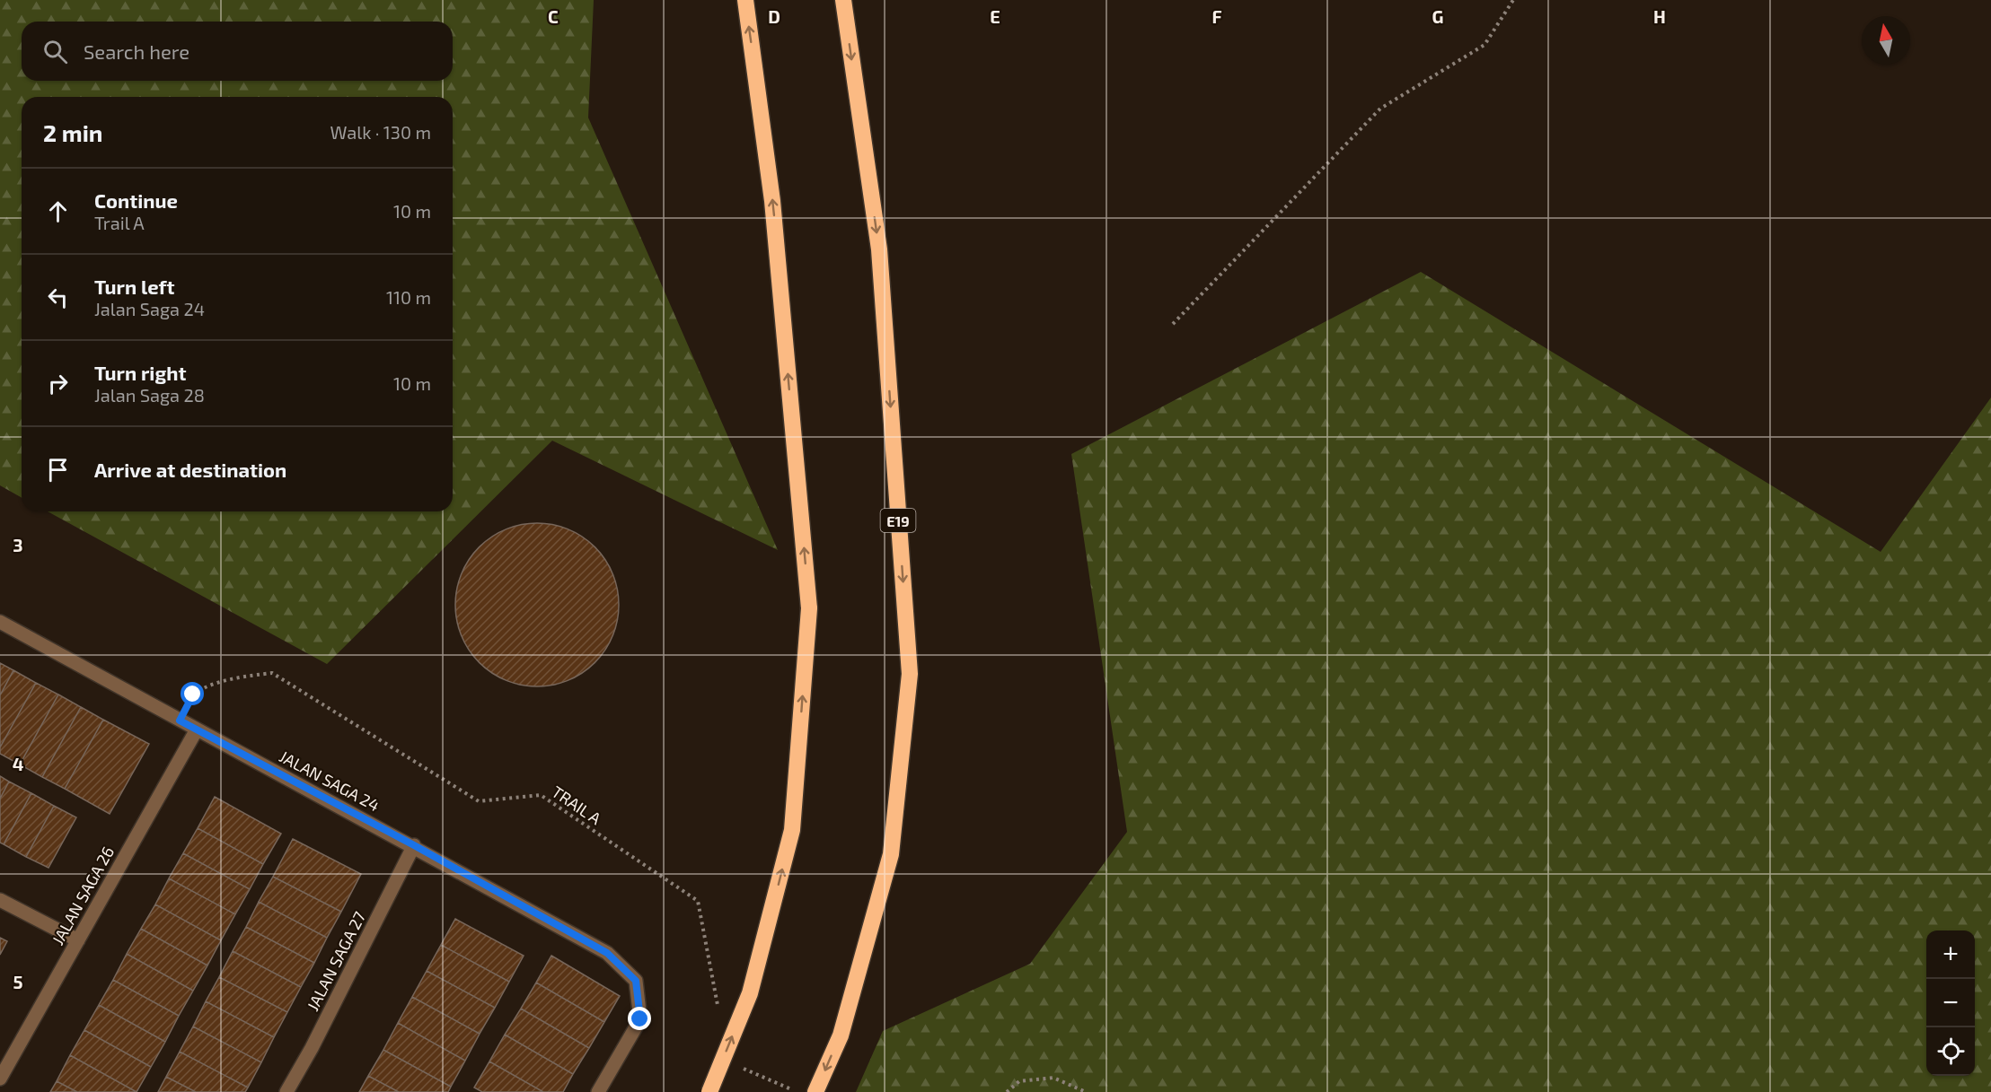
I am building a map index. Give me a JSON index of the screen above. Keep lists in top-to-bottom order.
{
  "streets": {
    "highway": ["E19"],
    "street": ["JALAN SAGA 24", "JALAN SAGA 26", "JALAN SAGA 27"],
    "path": ["TRAIL A"]
  },
  "crossings": [
    ["JALAN SAGA 24", "TRAIL A"],
    ["JALAN SAGA 24", "JALAN SAGA 26"],
    ["JALAN SAGA 24", "JALAN SAGA 27"]
  ],
  "north": "top",
  "page": {
    "search": "Search here",
    "heading": ["2 min", "Walk · 130 m"],
    "list": [
      ["Continue", "Trail A", "10 m"],
      ["Turn left", "Jalan Saga 24", "110 m"],
      ["Turn right", "Jalan Saga 28", "10 m"],
      "Arrive at destination"
    ],
    "map_buttons": ["+", "−"]
  },
  "grid": {
    "columns": [
      "C",
      "D",
      "E",
      "F",
      "G",
      "H"
    ],
    "rows": ["3", "4", "5"]
  }
}
